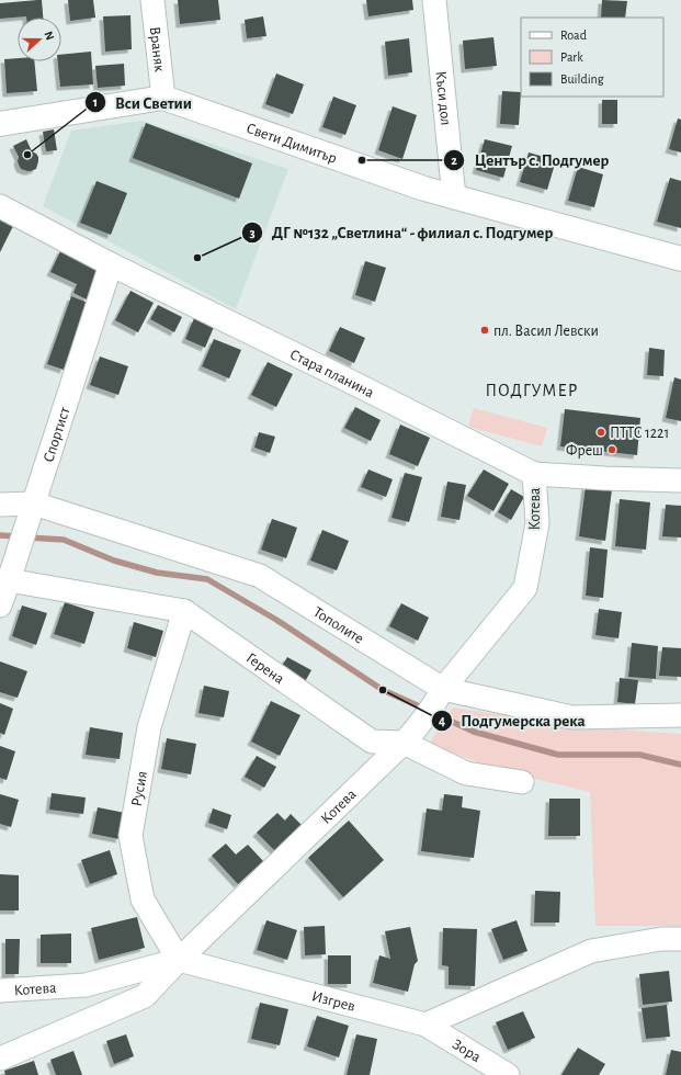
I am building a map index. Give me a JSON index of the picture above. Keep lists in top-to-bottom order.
{
  "streets": {
    "street": [
      "Враняк",
      "Къси дол",
      "Свети Димитър",
      "Стара планина",
      "Спортист",
      "Котева",
      "Тополите",
      "Герена",
      "Русия",
      "Изгрев",
      "Зора"
    ]
  },
  "crossings": [
    ["Враняк", "Свети Димитър"],
    ["Къси дол", "Свети Димитър"],
    ["Стара планина", "Спортист"],
    ["Стара планина", "Котева"],
    ["Спортист", "Тополите"],
    ["Спортист", "Герена"],
    ["Котева", "Тополите"],
    ["Котева", "Герена"],
    ["Котева", "Русия"],
    ["Котева", "Изгрев"],
    ["Герена", "Русия"],
    ["Русия", "Изгрев"],
    ["Изгрев", "Зора"]
  ],
  "districts": ["ПОДГУМЕР"],
  "places": [
    "Вси Светии",
    "Център с. Подгумер",
    "ДГ №132 „Светлина“ - филиал с. Подгумер",
    "пл. Васил Левски",
    "ПТТС 1221",
    "Фреш",
    "Подгумерска река"
  ],
  "legend": ["Road", "Park", "Building"],
  "north": "right"
}
